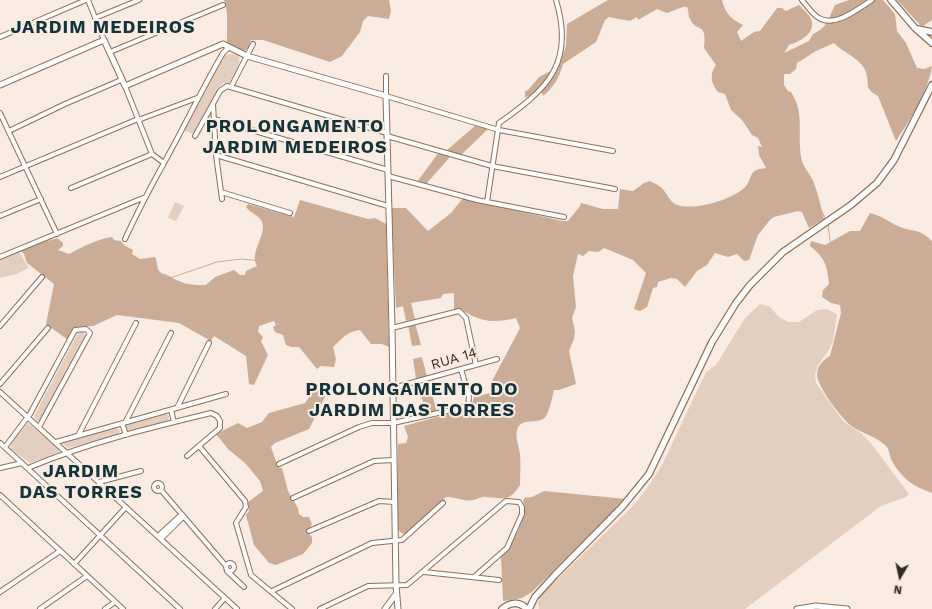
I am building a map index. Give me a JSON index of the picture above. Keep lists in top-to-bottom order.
{
  "streets": {
    "street": ["RUA 14"]
  },
  "districts": [
    "JARDIM MEDEIROS",
    "PROLONGAMENTO JARDIM MEDEIROS",
    "PROLONGAMENTO DO JARDIM DAS TORRES",
    "JARDIM DAS TORRES"
  ],
  "north": "bottom"
}
